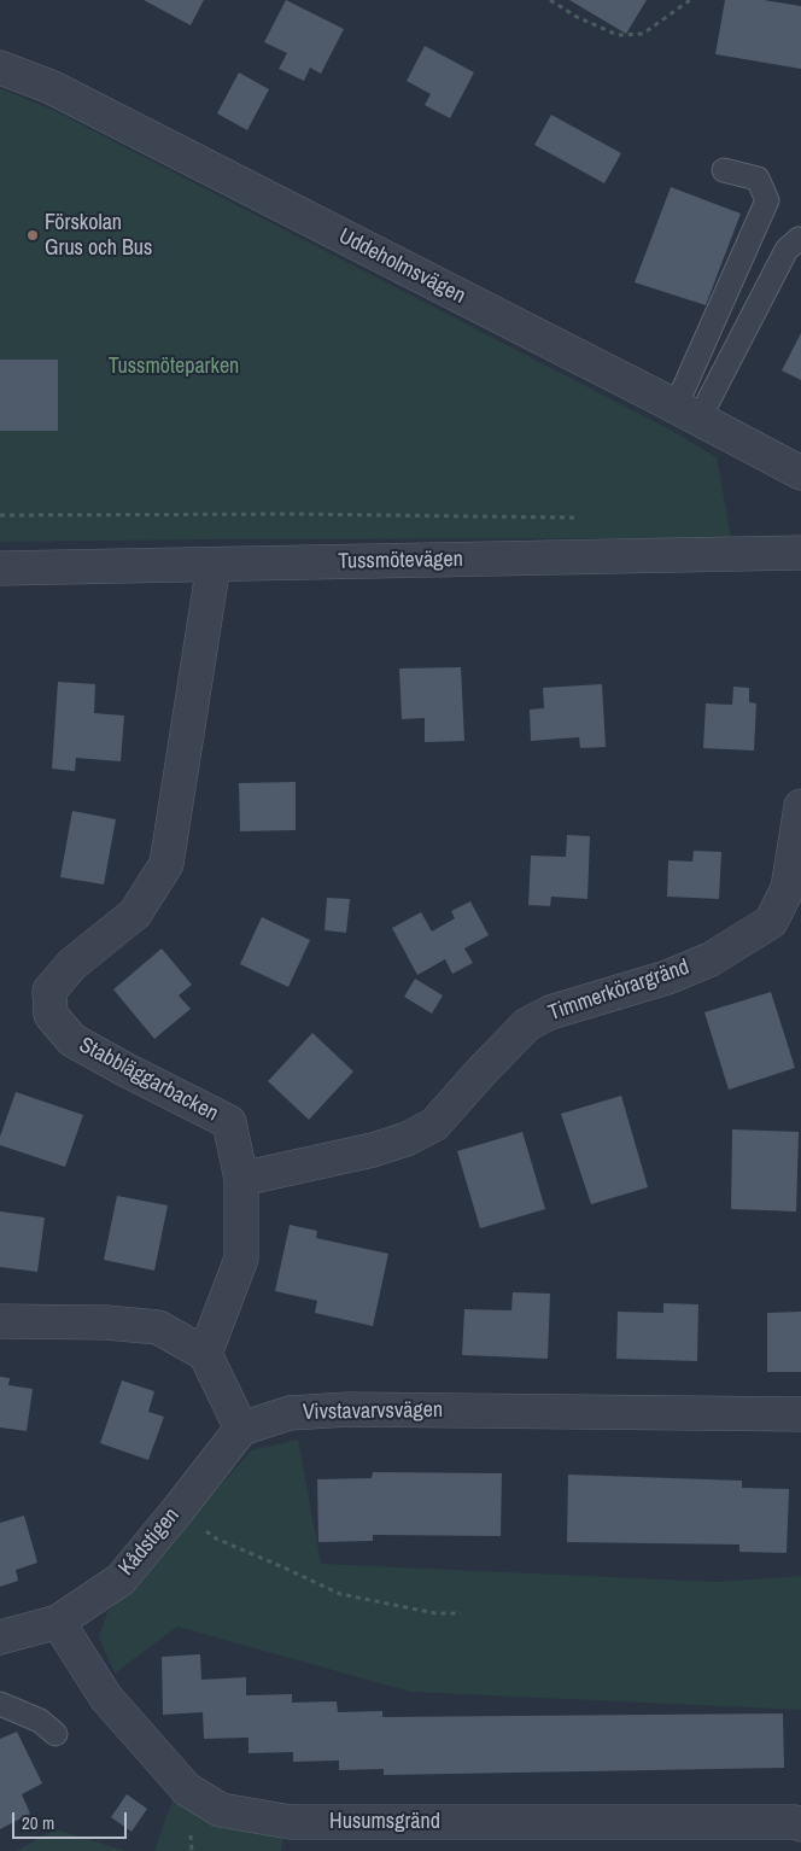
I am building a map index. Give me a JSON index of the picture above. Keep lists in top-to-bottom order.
{
  "streets": {
    "street": [
      "Uddeholmsvägen",
      "Tussmötevägen",
      "Timmerkörargränd",
      "Stabbläggarbacken",
      "Vivstavarvsvägen",
      "Kådstigen",
      "Husumsgränd"
    ]
  },
  "crossings": [
    ["Tussmötevägen", "Stabbläggarbacken"],
    ["Timmerkörargränd", "Stabbläggarbacken"],
    ["Vivstavarvsvägen", "Kådstigen"],
    ["Kådstigen", "Husumsgränd"]
  ],
  "parks": ["Tussmöteparken"],
  "places": ["Förskolan Grus och Bus"],
  "scale_bar": "20 m"
}
